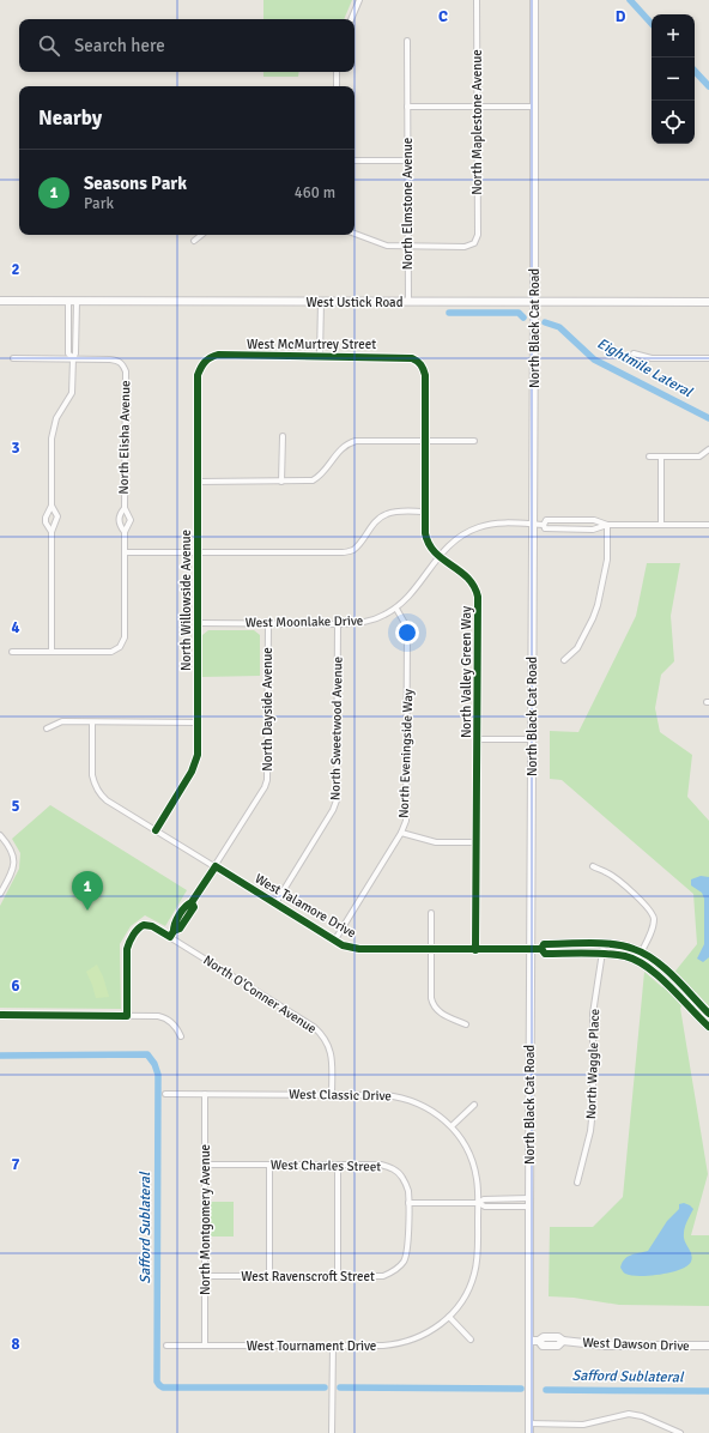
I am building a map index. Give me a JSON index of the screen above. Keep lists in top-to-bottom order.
{
  "streets": {
    "main road": ["West Ustick Road", "North Black Cat Road", "West Dawson Drive"],
    "street": [
      "North Maplestone Avenue",
      "North Elmstone Avenue",
      "West McMurtrey Street",
      "North Elisha Avenue",
      "North Willowside Avenue",
      "West Moonlake Drive",
      "North Valley Green Way",
      "North Dayside Avenue",
      "North Sweetwood Avenue",
      "North Eveningside Way",
      "West Talamore Drive",
      "North O'Conner Avenue",
      "North Waggle Place",
      "West Classic Drive",
      "West Charles Street",
      "North Montgomery Avenue",
      "West Ravenscroft Street",
      "West Tournament Drive"
    ]
  },
  "crossings": [
    ["North Maplestone Avenue", "North Elmstone Avenue"],
    ["North Elmstone Avenue", "West Ustick Road"],
    ["West Ustick Road", "North Black Cat Road"],
    ["North Black Cat Road", "West Moonlake Drive"],
    ["North Black Cat Road", "West Talamore Drive"],
    ["North Black Cat Road", "West Dawson Drive"],
    ["West McMurtrey Street", "North Willowside Avenue"],
    ["West McMurtrey Street", "North Valley Green Way"],
    ["North Willowside Avenue", "West Moonlake Drive"],
    ["North Willowside Avenue", "West Talamore Drive"],
    ["West Moonlake Drive", "North Valley Green Way"],
    ["West Moonlake Drive", "North Dayside Avenue"],
    ["West Moonlake Drive", "North Sweetwood Avenue"],
    ["West Moonlake Drive", "North Eveningside Way"],
    ["North Valley Green Way", "West Talamore Drive"],
    ["North Dayside Avenue", "West Talamore Drive"],
    ["North Dayside Avenue", "North O'Conner Avenue"],
    ["North Sweetwood Avenue", "West Talamore Drive"],
    ["North Eveningside Way", "West Talamore Drive"],
    ["North O'Conner Avenue", "West Classic Drive"],
    ["West Classic Drive", "North Montgomery Avenue"],
    ["West Classic Drive", "West Tournament Drive"],
    ["West Charles Street", "North Montgomery Avenue"],
    ["West Charles Street", "West Ravenscroft Street"],
    ["North Montgomery Avenue", "West Ravenscroft Street"],
    ["North Montgomery Avenue", "West Tournament Drive"]
  ],
  "water": ["Eightmile Lateral", "Safford Sublateral"],
  "page": {
    "map_buttons": ["+", "−"],
    "search": "Search here",
    "heading": "Nearby",
    "list": [
      {
        "mark": "1",
        "name": "Seasons Park",
        "note": "Park",
        "value": "460 m"
      }
    ],
    "pins": "1"
  },
  "grid": {
    "columns": ["C", "D"],
    "rows": [
      "2",
      "3",
      "4",
      "5",
      "6",
      "7",
      "8"
    ]
  }
}
